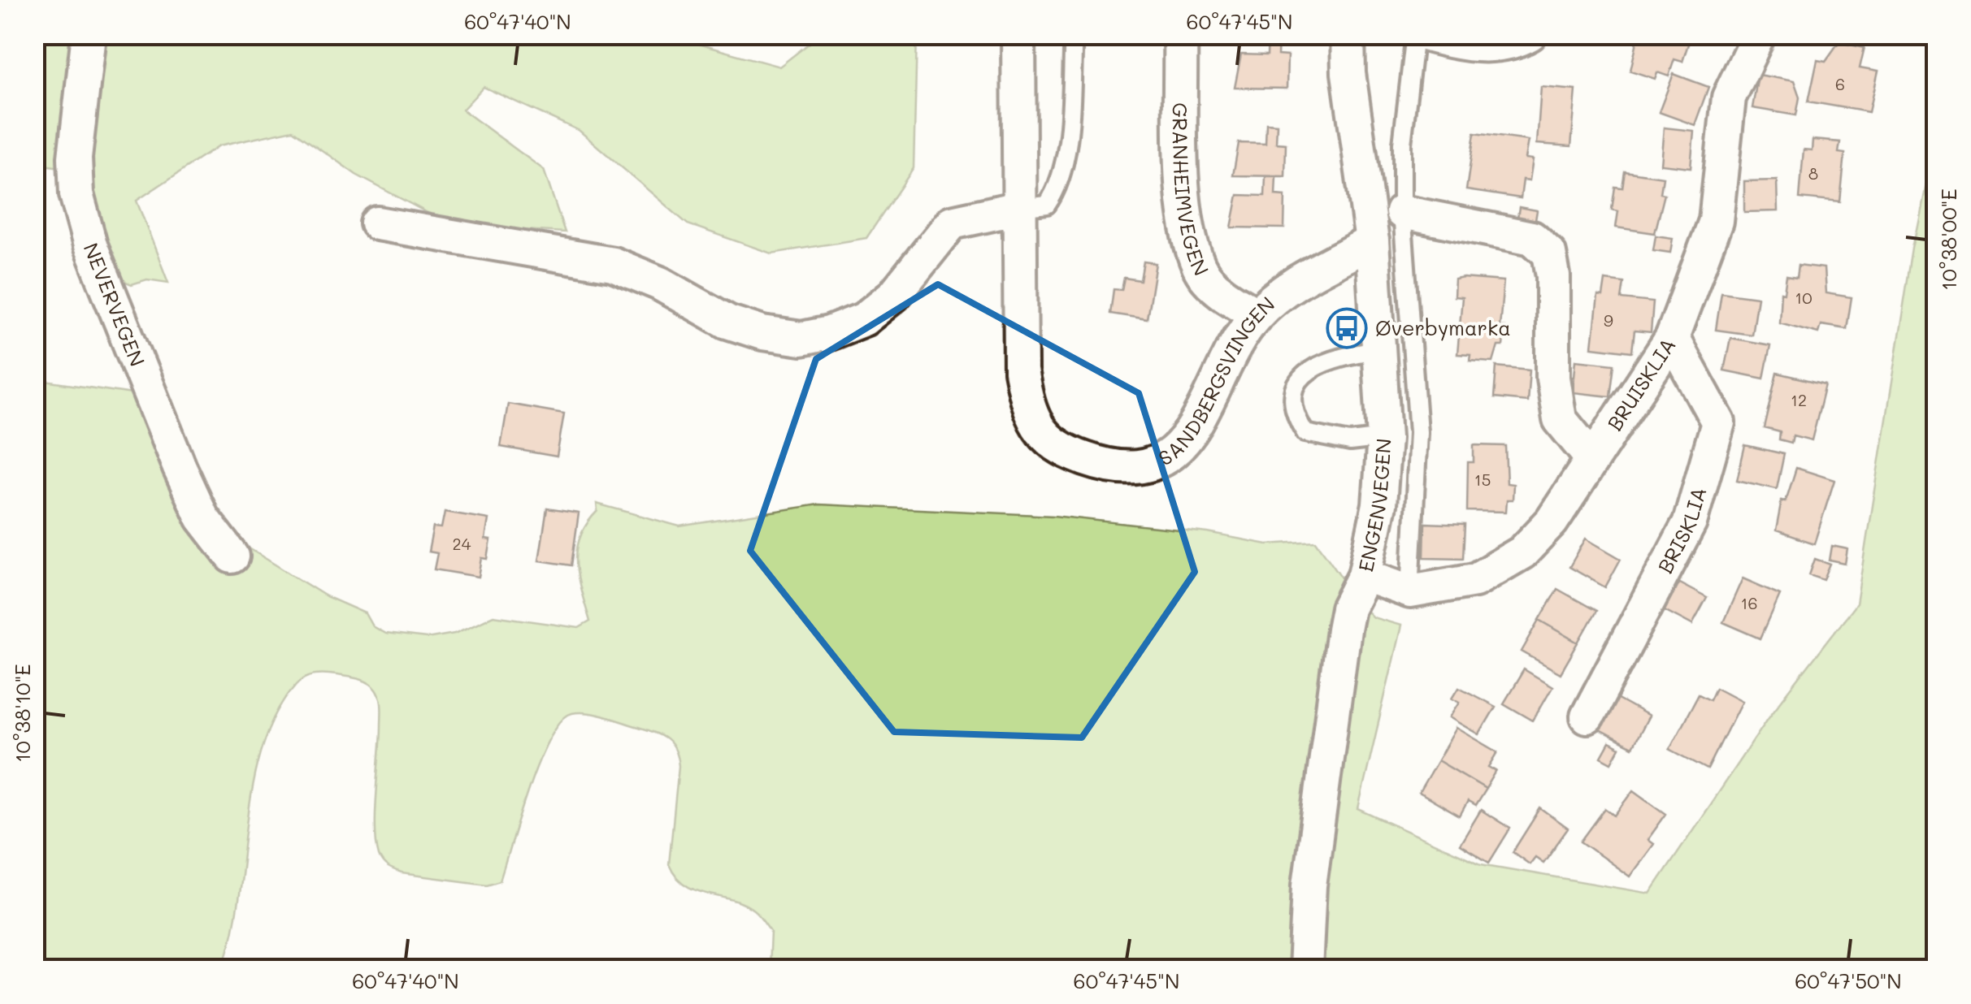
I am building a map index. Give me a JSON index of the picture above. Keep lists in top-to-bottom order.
{
  "streets": {
    "street": [
      "GRANHEIMVEGEN",
      "NEVERVEGEN",
      "SANDBERGSVINGEN",
      "BRUISKLIA",
      "ENGENVEGEN",
      "BRISKLIA"
    ]
  },
  "crossings": [
    ["GRANHEIMVEGEN", "SANDBERGSVINGEN"],
    ["SANDBERGSVINGEN", "ENGENVEGEN"],
    ["BRUISKLIA", "ENGENVEGEN"],
    ["BRUISKLIA", "BRISKLIA"]
  ],
  "places": {
    "bus stop": ["Øverbymarka"]
  },
  "house_numbers": [
    "6",
    "8",
    "10",
    "9",
    "12",
    "15",
    "24",
    "16"
  ],
  "coordinates": [
    "60°47'40\"N",
    "60°47'45\"N",
    "10°38'00\"E",
    "10°38'10\"E",
    "60°47'50\"N"
  ]
}
